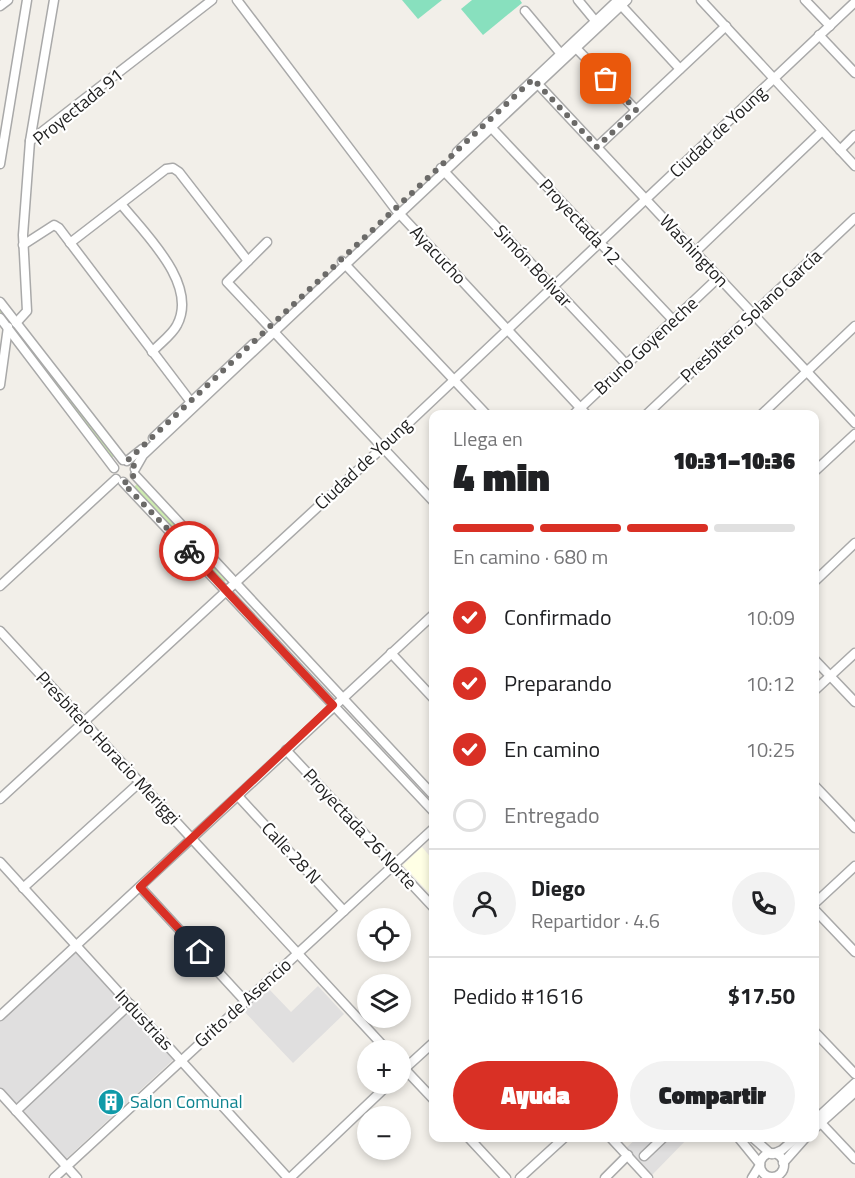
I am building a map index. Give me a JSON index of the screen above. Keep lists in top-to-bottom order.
{
  "streets": {
    "street": [
      "Proyectada 91",
      "Ciudad de Young",
      "Proyectada 12",
      "Washington",
      "Ayacucho",
      "Simón Bolivar",
      "Presbítero Solano García",
      "Bruno Goyeneche",
      "Presbítero Horacio Meriggi",
      "Proyectada 26 Norte",
      "Calle 28 N",
      "Grito de Asencio",
      "Industrias"
    ]
  },
  "crossings": [
    ["Ciudad de Young", "Proyectada 12"],
    ["Ciudad de Young", "Washington"],
    ["Ciudad de Young", "Ayacucho"],
    ["Ciudad de Young", "Simón Bolivar"],
    ["Ciudad de Young", "Presbítero Horacio Meriggi"],
    ["Proyectada 12", "Bruno Goyeneche"],
    ["Washington", "Presbítero Solano García"],
    ["Washington", "Bruno Goyeneche"],
    ["Simón Bolivar", "Bruno Goyeneche"],
    ["Presbítero Horacio Meriggi", "Grito de Asencio"],
    ["Proyectada 26 Norte", "Grito de Asencio"],
    ["Calle 28 N", "Grito de Asencio"],
    ["Grito de Asencio", "Industrias"]
  ],
  "places": {
    "building": ["Salon Comunal"]
  },
  "page": {
    "heading": ["4 min", "Llega en", "10:31–10:36"],
    "panel": [
      "Diego",
      "Repartidor · 4.6",
      "Pedido #1616",
      "$17.50"
    ],
    "bar": "En camino · 680 m",
    "list": [
      ["Confirmado", "10:09"],
      ["Preparando", "10:12"],
      ["En camino", "10:25"],
      "Entregado"
    ],
    "map_buttons": ["+", "−"],
    "buttons": ["Ayuda", "Compartir"]
  }
}
